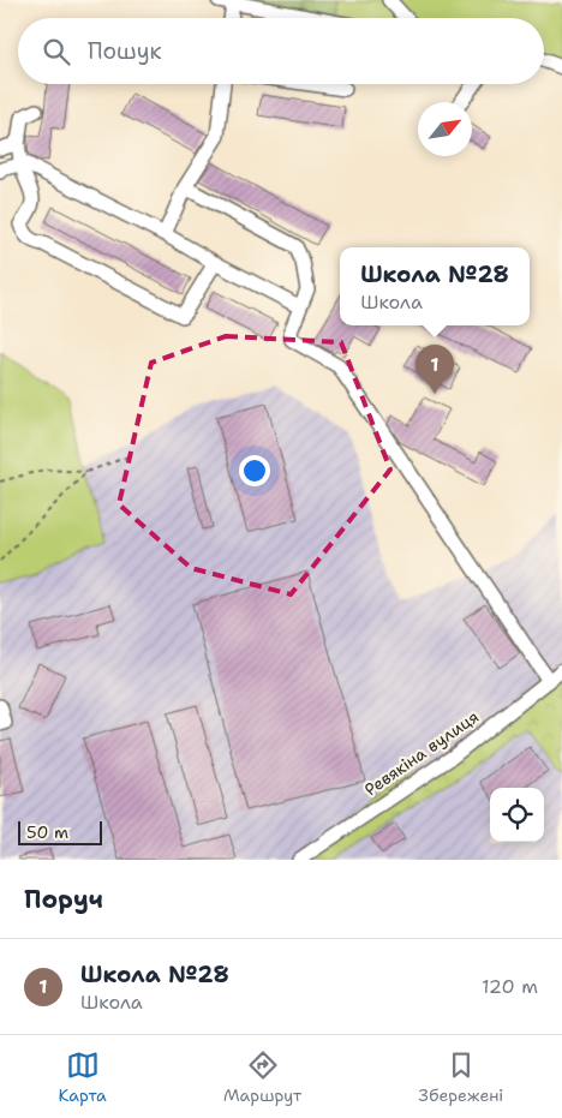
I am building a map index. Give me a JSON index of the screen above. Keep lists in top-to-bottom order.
{
  "streets": {
    "street": ["Ревякіна вулиця"]
  },
  "scale_bar": "50 m",
  "north": "top right",
  "page": {
    "search": "Пошук",
    "popup": ["Школа №28", "Школа"],
    "pins": "1",
    "scale": "50 m",
    "heading": "Поруч",
    "list": [
      {
        "mark": "1",
        "name": "Школа №28",
        "note": "Школа",
        "value": "120 m"
      }
    ],
    "nav": ["Карта", "Маршрут", "Збережені"]
  }
}
